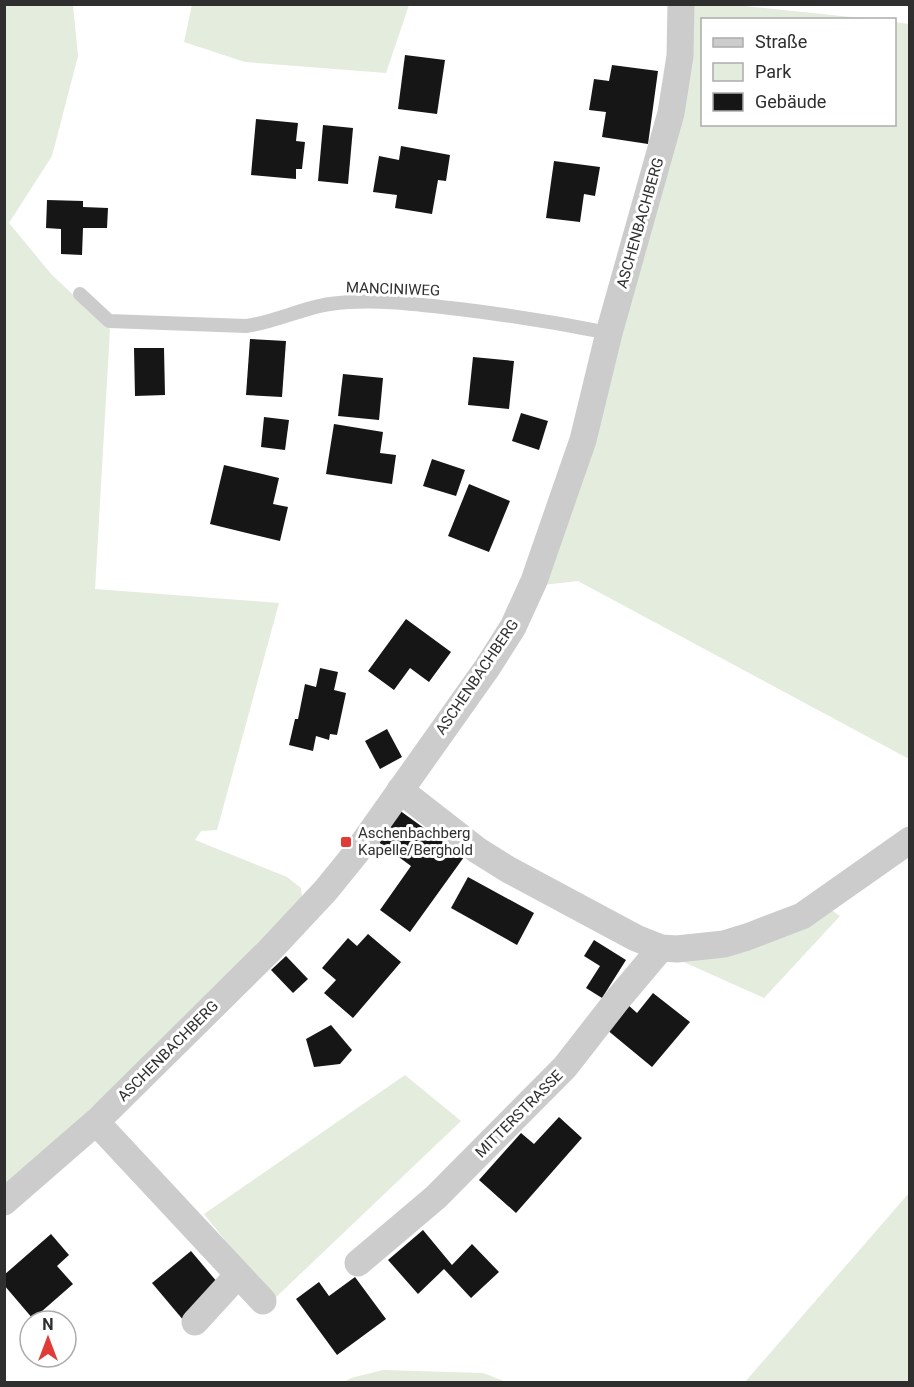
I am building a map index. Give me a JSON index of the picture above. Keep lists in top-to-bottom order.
{
  "streets": {
    "street": ["ASCHENBACHBERG", "MITTERSTRASSE"],
    "lane": ["MANCINIWEG"]
  },
  "crossings": [
    ["ASCHENBACHBERG", "MANCINIWEG"]
  ],
  "places": {
    "transit": ["Aschenbachberg Kapelle/Berghold"]
  },
  "legend": ["Straße", "Park", "Gebäude"],
  "north": "top"
}
